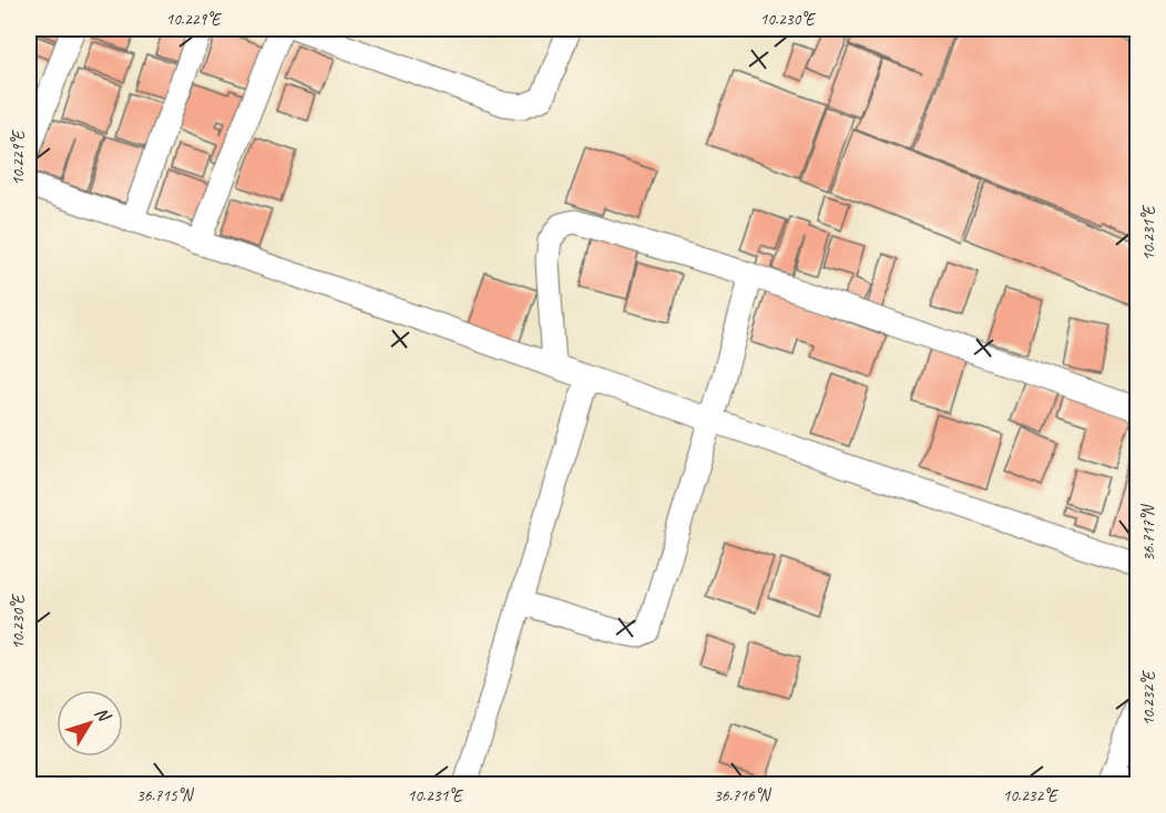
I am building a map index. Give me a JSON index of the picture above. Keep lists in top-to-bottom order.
{
  "north": "top right",
  "coordinates": [
    "10.229°E",
    "10.230°E",
    "10.231°E",
    "36.717°N",
    "10.232°E",
    "36.715°N",
    "36.716°N"
  ]
}
